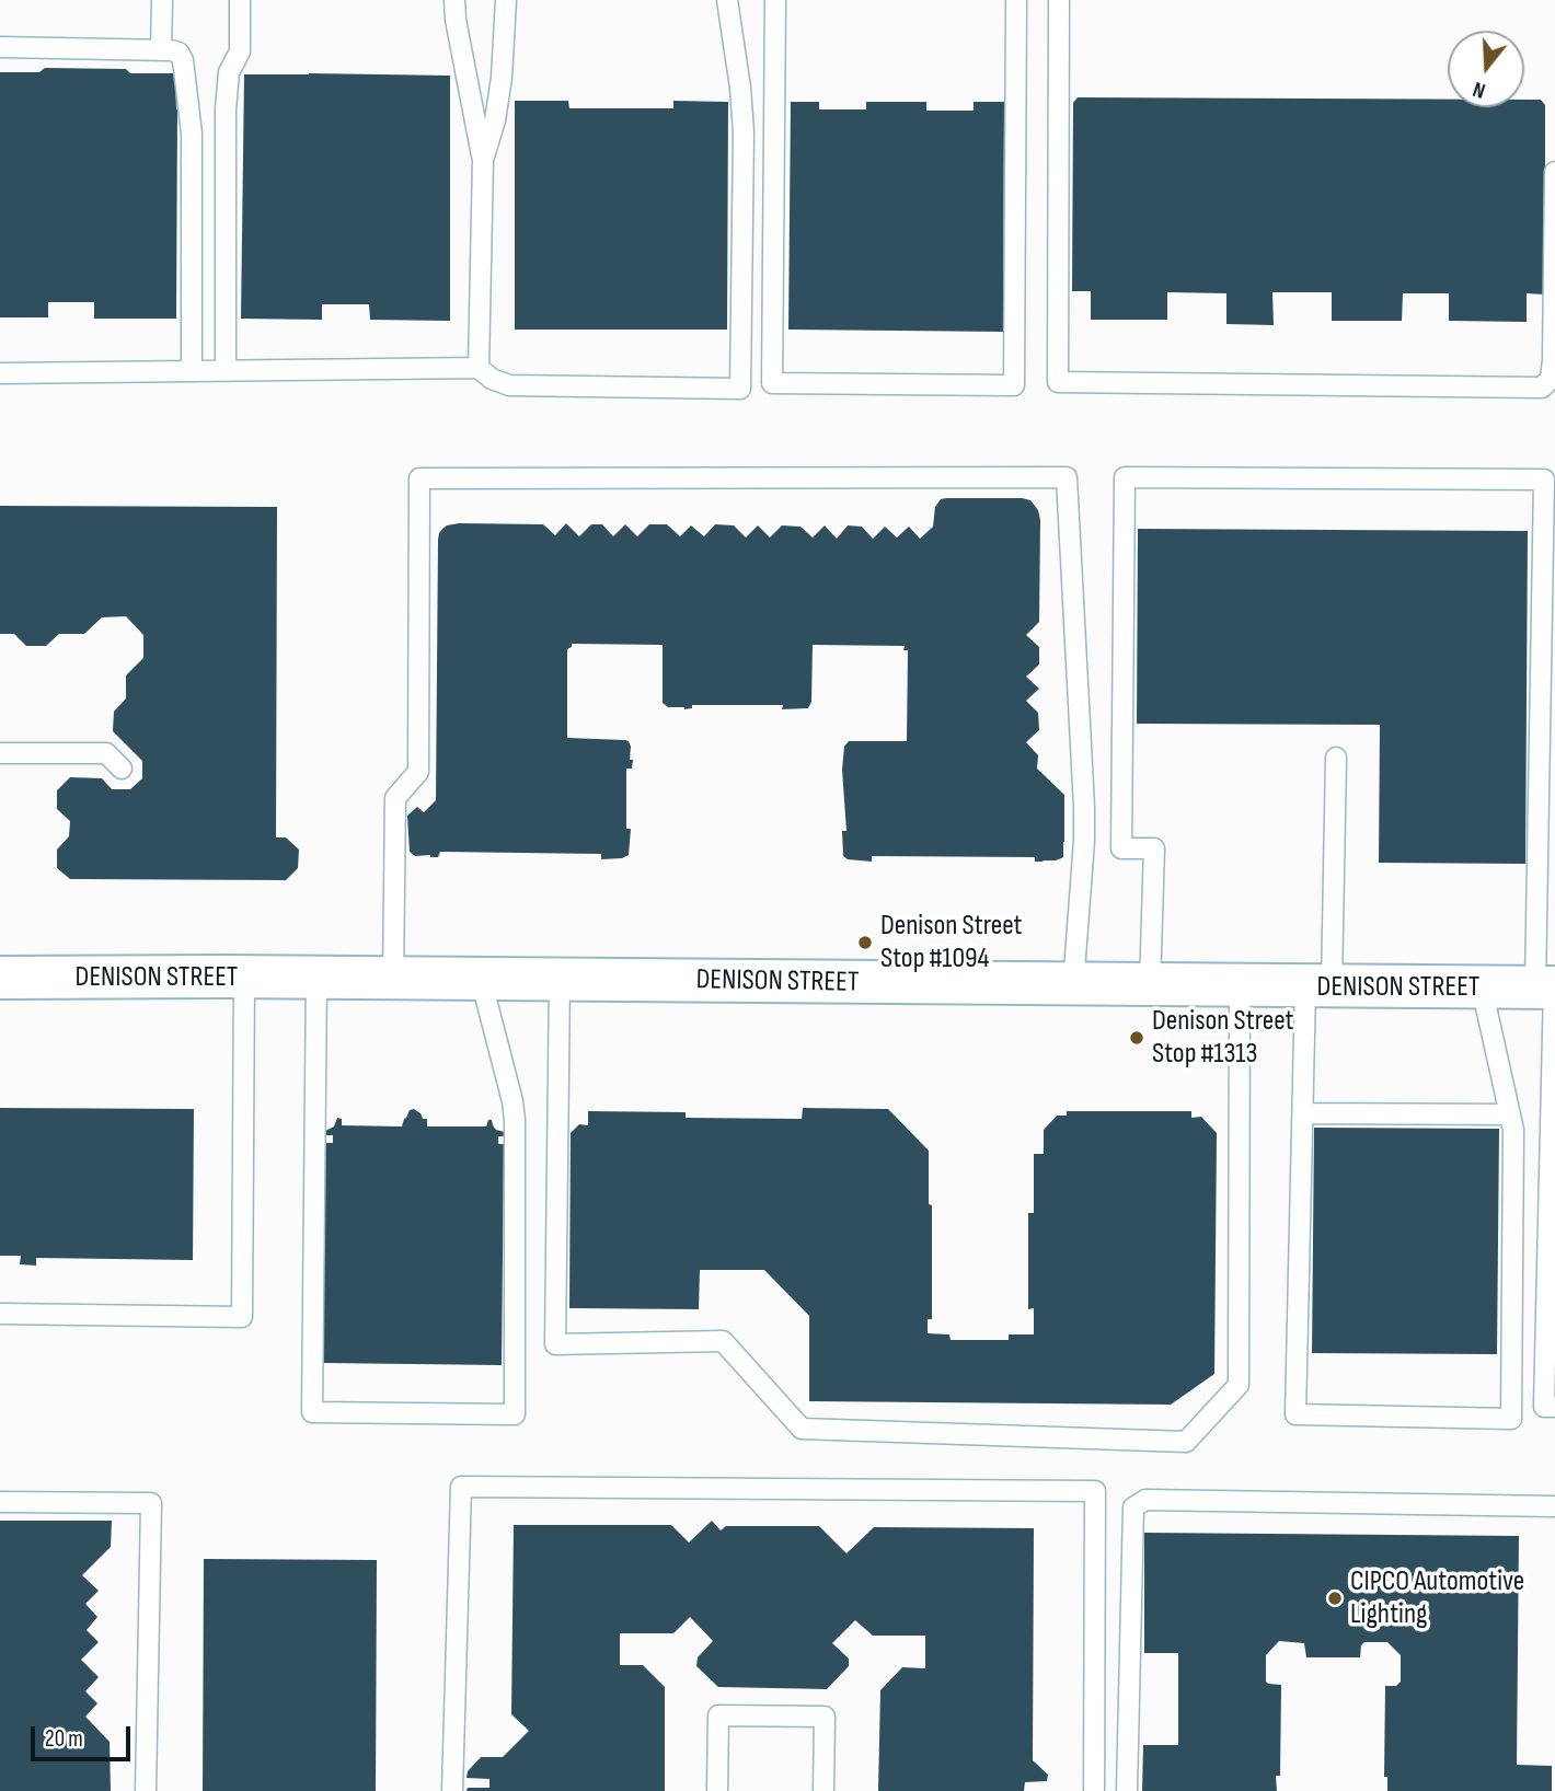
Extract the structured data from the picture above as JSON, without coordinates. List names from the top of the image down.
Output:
{
  "streets": {
    "street": ["DENISON STREET"]
  },
  "places": ["Denison Street Stop #1094", "Denison Street Stop #1313", "CIPCO Automotive Lighting"],
  "scale_bar": "20 m",
  "north": "bottom"
}
